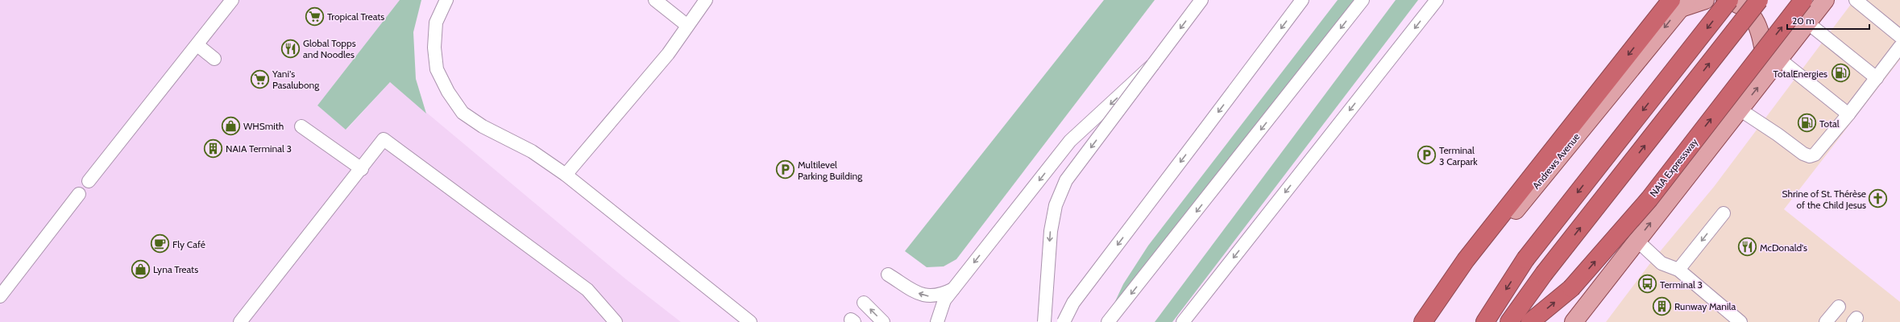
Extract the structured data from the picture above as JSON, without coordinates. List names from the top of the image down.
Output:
{
  "streets": {
    "highway": ["NAIA Expressway"]
  },
  "places": {
    "supermarket": ["Tropical Treats", "Yani's Pasalubong"],
    "restaurant": ["Global Topps and Noodles", "McDonald's"],
    "fuel station": ["TotalEnergies", "Total"],
    "shop": ["WHSmith", "Lyna Treats"],
    "building": ["NAIA Terminal 3", "Runway Manila"],
    "parking": ["Terminal 3 Carpark", "Multilevel Parking Building"],
    "church": ["Shrine of St. Thérèse of the Child Jesus"],
    "cafe": ["Fly Café"],
    "bus stop": ["Terminal 3"]
  },
  "scale_bar": "20 m"
}
